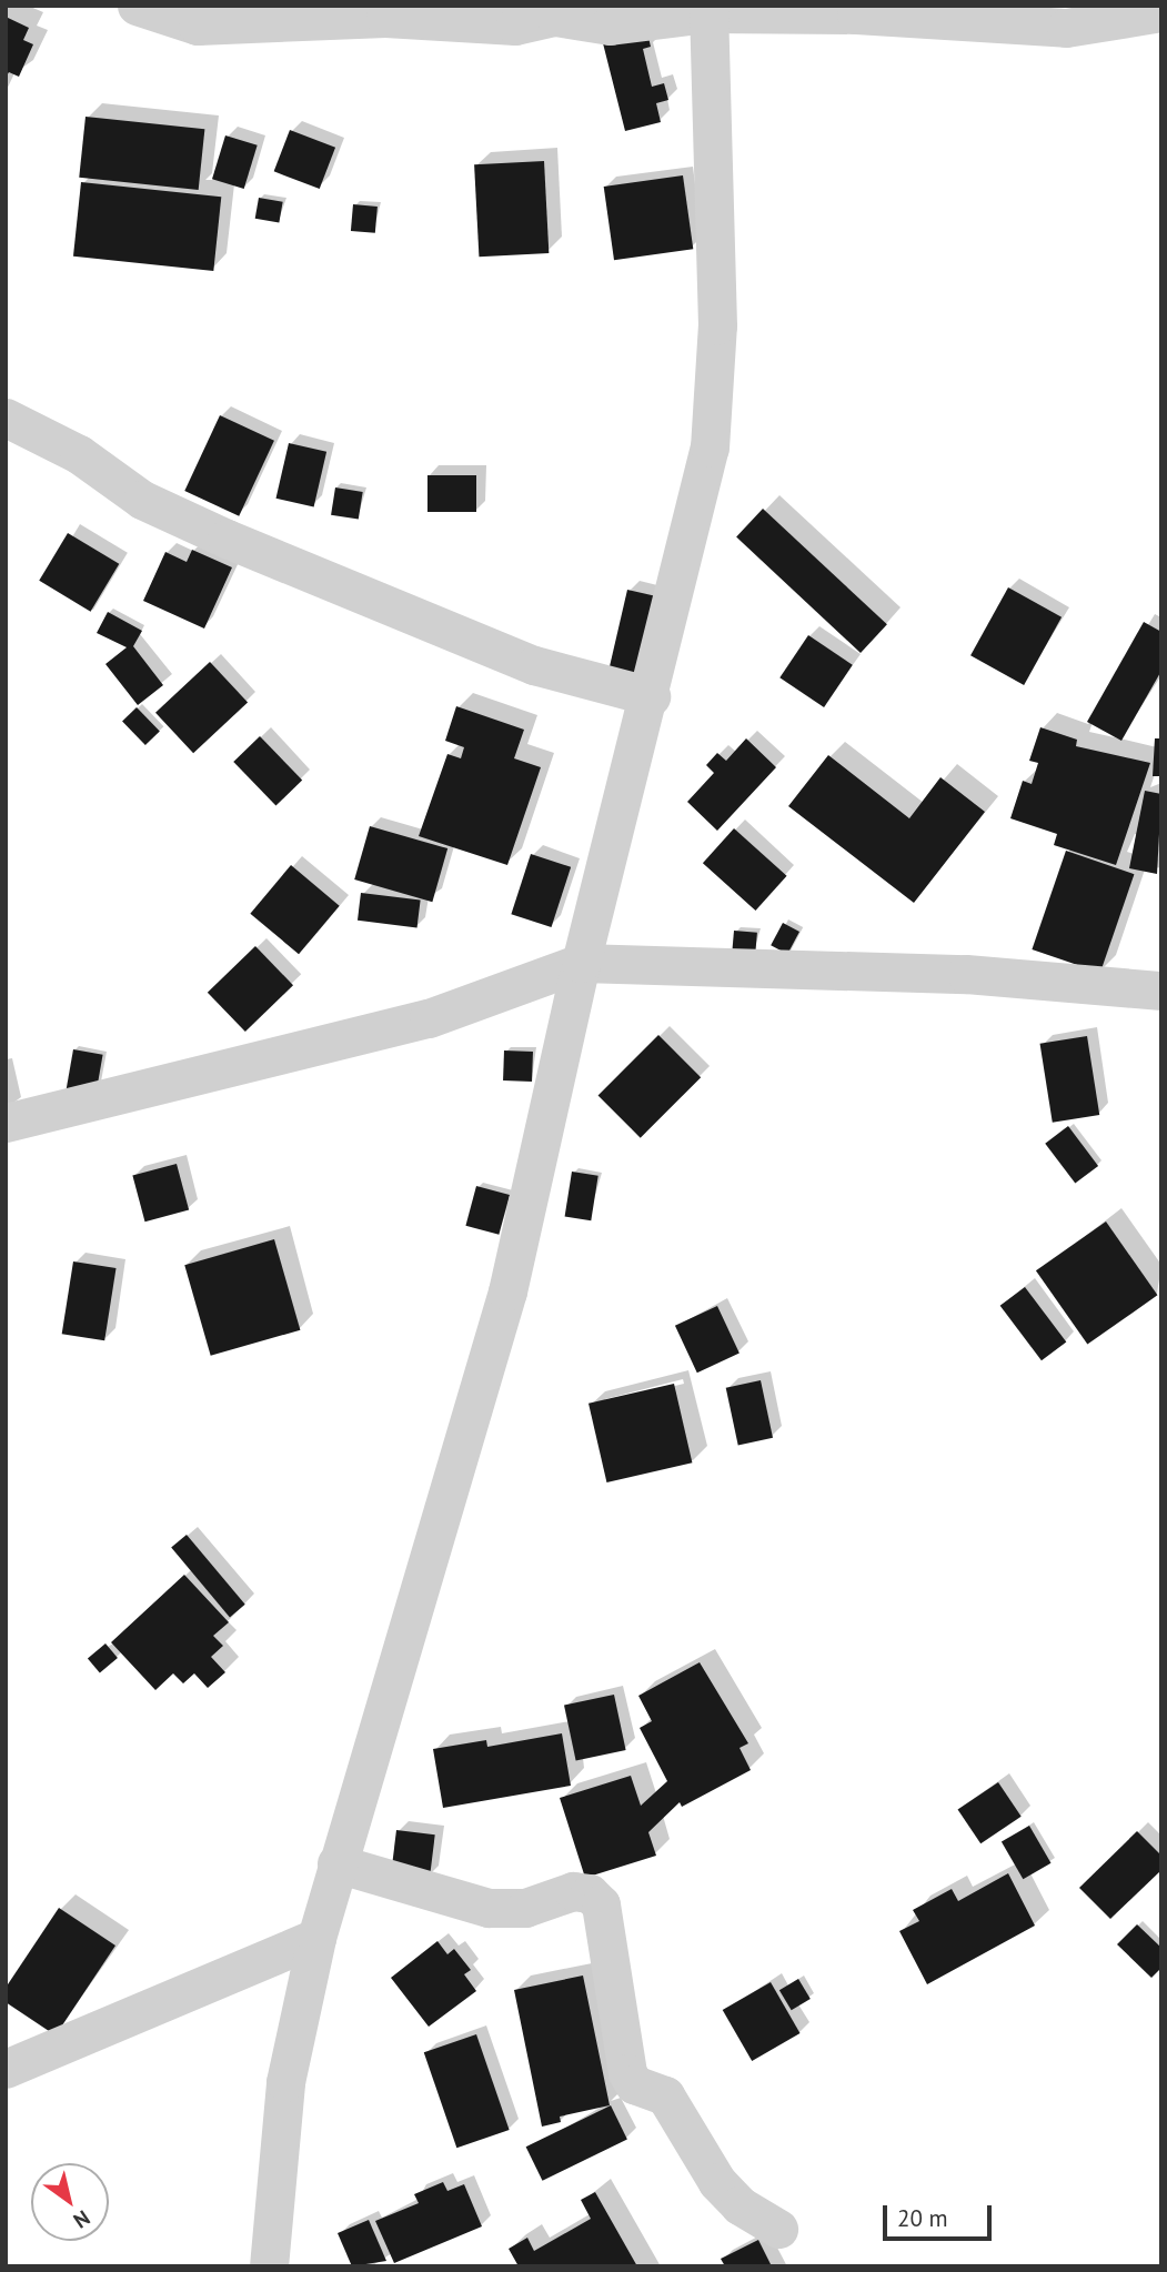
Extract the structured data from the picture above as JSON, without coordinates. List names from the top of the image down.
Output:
{
  "scale_bar": "20 m",
  "north": "bottom right"
}
